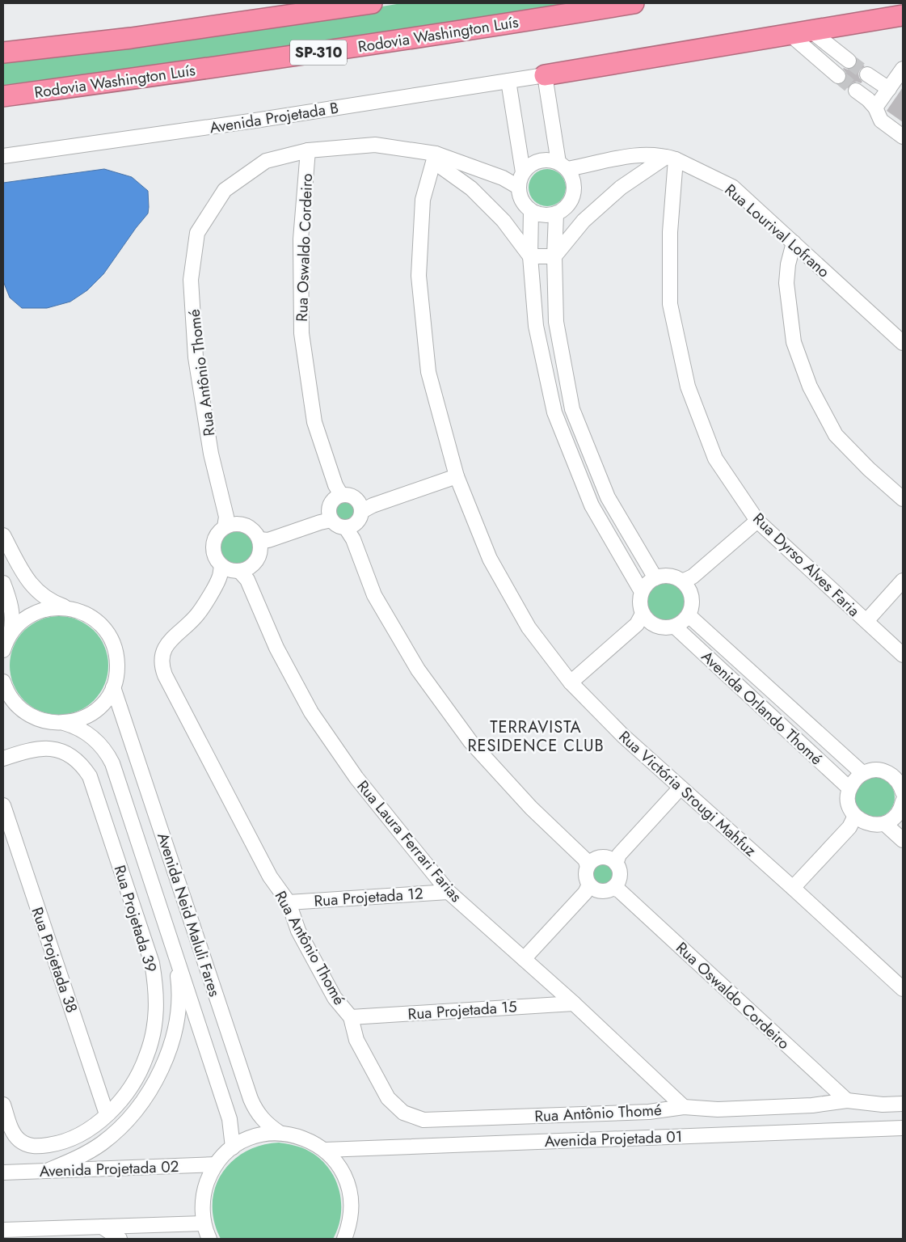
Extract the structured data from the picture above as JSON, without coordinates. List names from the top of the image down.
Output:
{
  "streets": {
    "highway": ["Rodovia Washington Luís", "SP-310"],
    "street": [
      "Avenida Projetada B",
      "Rua Lourival Lofrano",
      "Rua Oswaldo Cordeiro",
      "Rua Antônio Thomé",
      "Rua Dyrso Alves Faria",
      "Avenida Orlando Thomé",
      "Rua Victória Srougi Mahfuz",
      "Rua Laura Ferrari Farias",
      "Rua Projetada 12",
      "Avenida Neid Maluli Fares",
      "Rua Projetada 39",
      "Rua Projetada 38",
      "Rua Projetada 15",
      "Avenida Projetada 01",
      "Avenida Projetada 02"
    ]
  },
  "crossings": [
    ["Rua Lourival Lofrano", "Rua Antônio Thomé"],
    ["Rua Lourival Lofrano", "Rua Dyrso Alves Faria"],
    ["Rua Oswaldo Cordeiro", "Rua Antônio Thomé"],
    ["Rua Antônio Thomé", "Rua Victória Srougi Mahfuz"],
    ["Rua Antônio Thomé", "Rua Laura Ferrari Farias"],
    ["Rua Antônio Thomé", "Rua Projetada 12"],
    ["Rua Antônio Thomé", "Rua Projetada 15"],
    ["Rua Laura Ferrari Farias", "Rua Projetada 12"],
    ["Rua Laura Ferrari Farias", "Rua Projetada 15"],
    ["Rua Projetada 39", "Rua Projetada 38"]
  ],
  "districts": ["TERRAVISTA RESIDENCE CLUB"]
}
